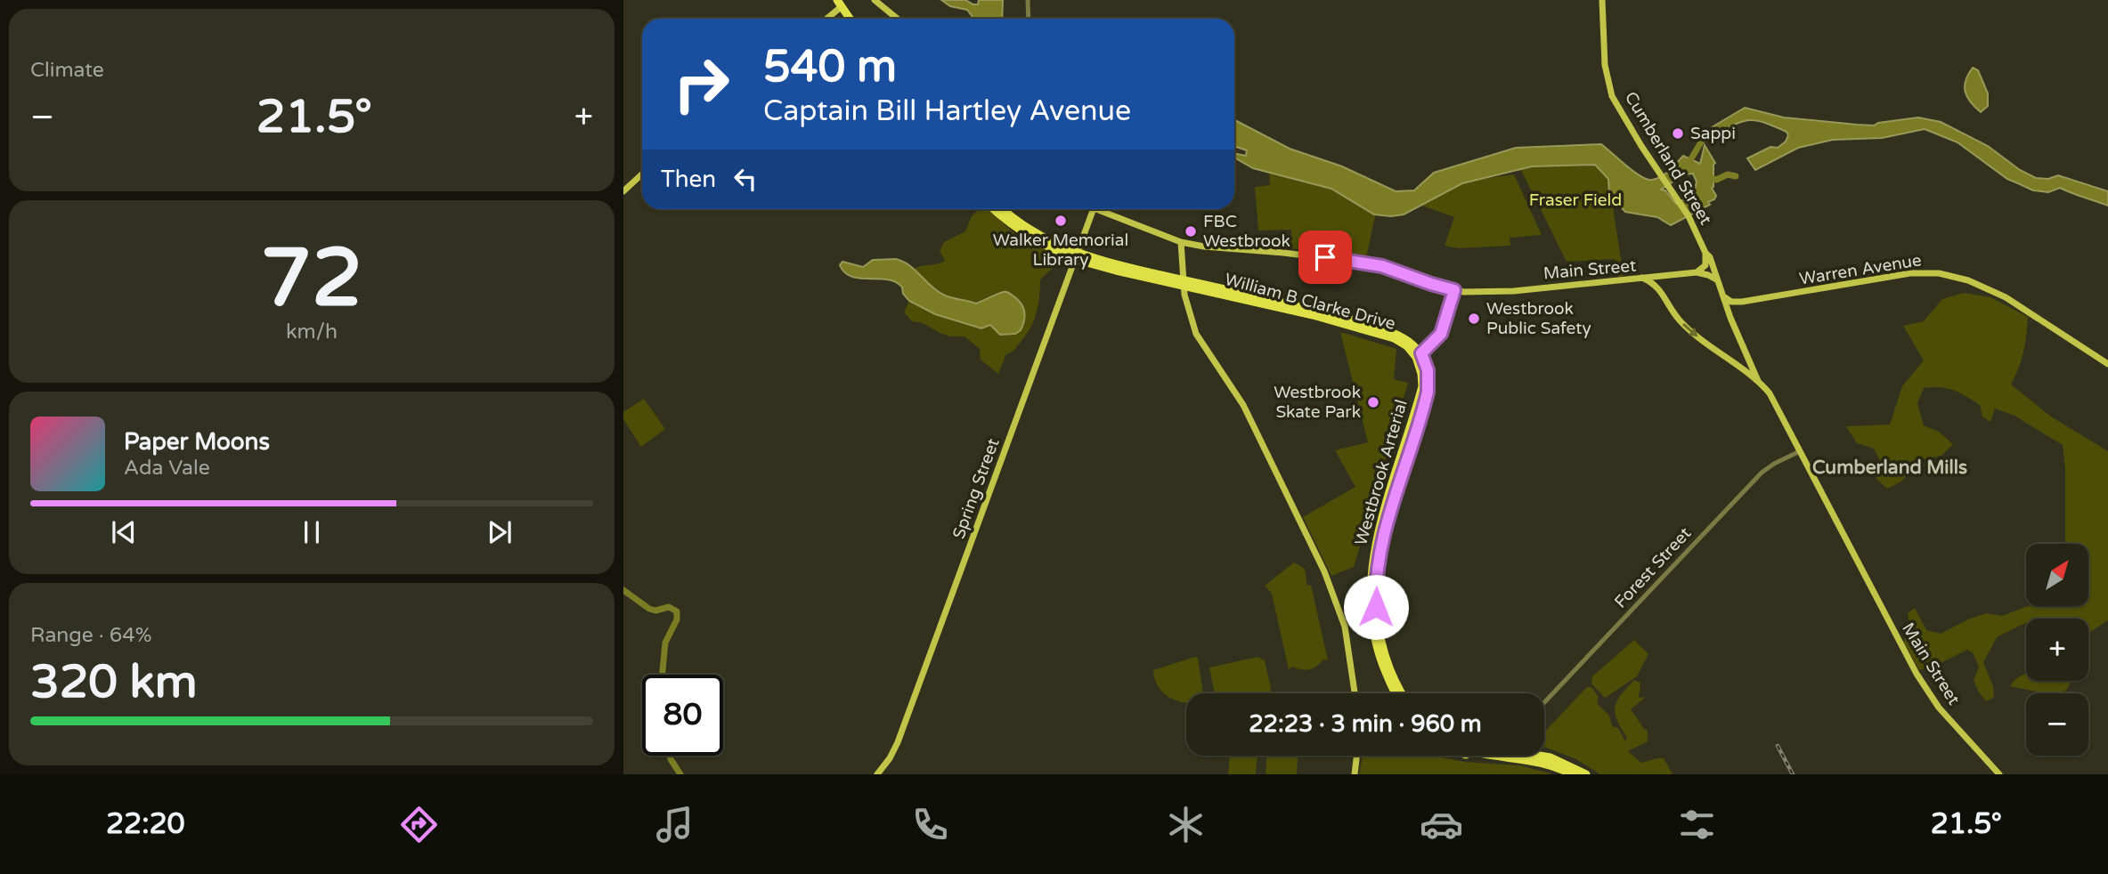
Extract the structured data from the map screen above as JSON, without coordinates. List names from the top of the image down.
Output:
{
  "streets": {
    "highway": ["William B Clarke Drive", "Westbrook Arterial"],
    "main road": [
      "Cumberland Street",
      "Main Street",
      "Warren Avenue",
      "Spring Street"
    ],
    "street": ["Forest Street"]
  },
  "crossings": [
    ["Cumberland Street", "Main Street"],
    ["Cumberland Street", "Warren Avenue"],
    ["Main Street", "Forest Street"],
    ["William B Clarke Drive", "Westbrook Arterial"],
    ["William B Clarke Drive", "Spring Street"]
  ],
  "districts": ["Cumberland Mills"],
  "parks": ["Fraser Field"],
  "places": [
    "Sappi",
    "Walker Memorial Library",
    "FBC Westbrook",
    "Westbrook Public Safety",
    "Westbrook Skate Park"
  ],
  "north": "top right",
  "page": {
    "tile": [
      "Climate",
      ["72", "km/h"],
      ["Range · 64%", "320 km"]
    ],
    "turn": ["540 m", "Captain Bill Hartley Avenue"],
    "heat": ["−", "21.5°", "+"],
    "then": "Then",
    "song": ["Paper Moons", "Ada Vale"],
    "map_buttons": ["+", "−"],
    "limit": "80",
    "trip": "22:23 · 3 min · 960 m",
    "tabs": ["22:20", "21.5°"]
  }
}
